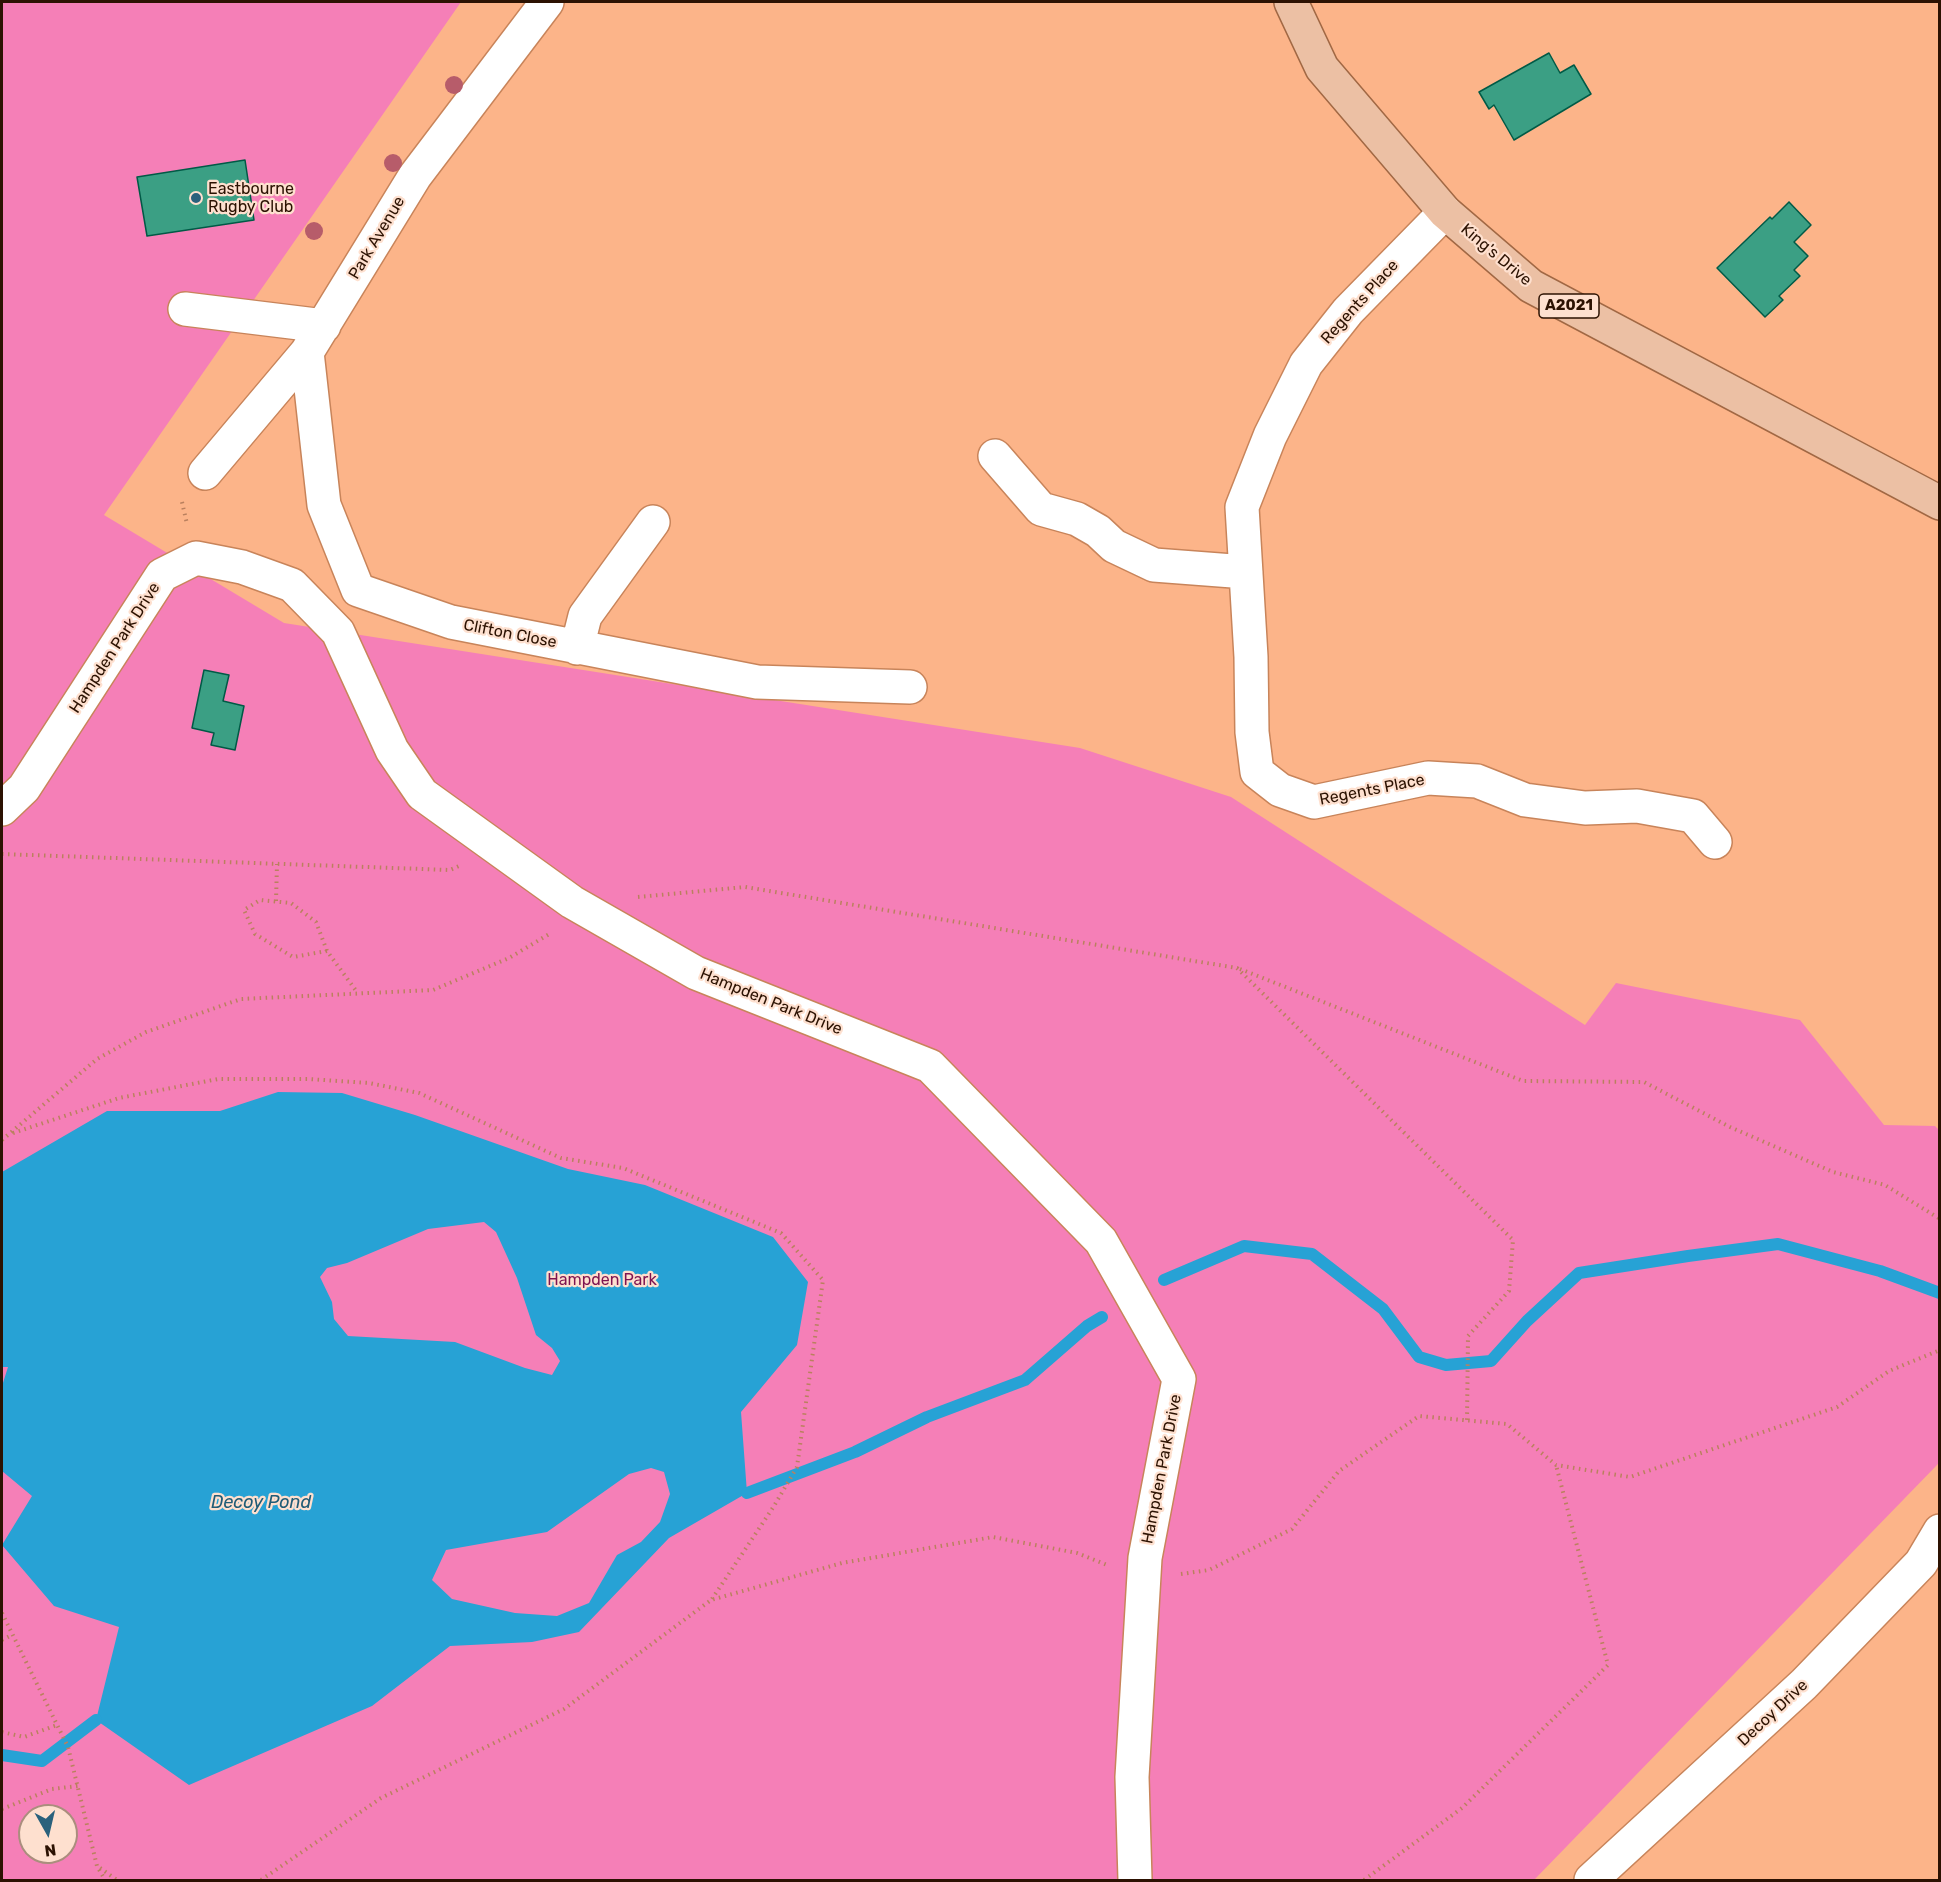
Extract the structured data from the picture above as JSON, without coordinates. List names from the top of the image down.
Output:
{
  "streets": {
    "main road": ["King's Drive", "A2021"],
    "street": [
      "Park Avenue",
      "Regents Place",
      "Clifton Close",
      "Hampden Park Drive",
      "Decoy Drive"
    ]
  },
  "crossings": [
    ["Park Avenue", "Clifton Close"],
    ["King's Drive", "Regents Place"]
  ],
  "water": ["Decoy Pond"],
  "parks": ["Hampden Park"],
  "places": ["Eastbourne Rugby Club"],
  "north": "bottom"
}
